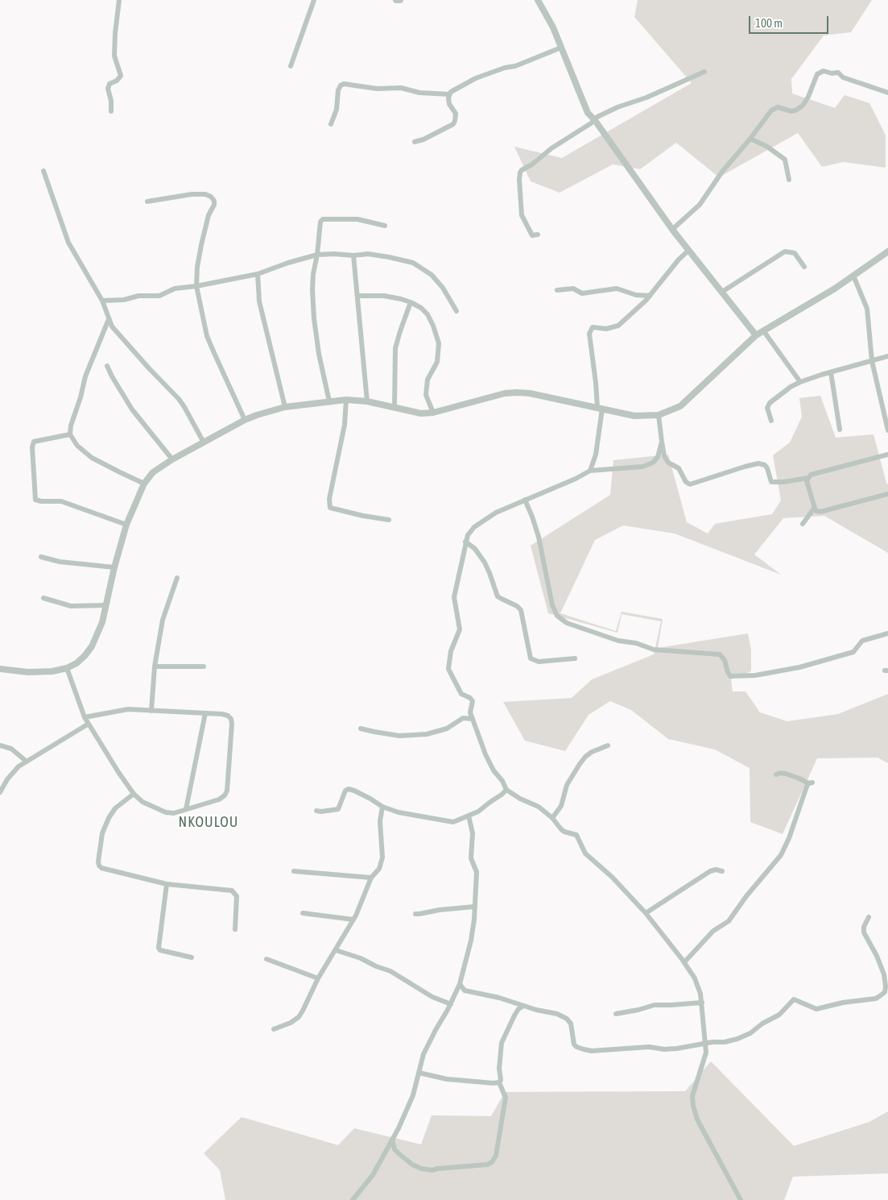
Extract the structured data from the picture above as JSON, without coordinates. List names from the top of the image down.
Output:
{
  "districts": ["NKOULOU"],
  "scale_bar": "100 m"
}
